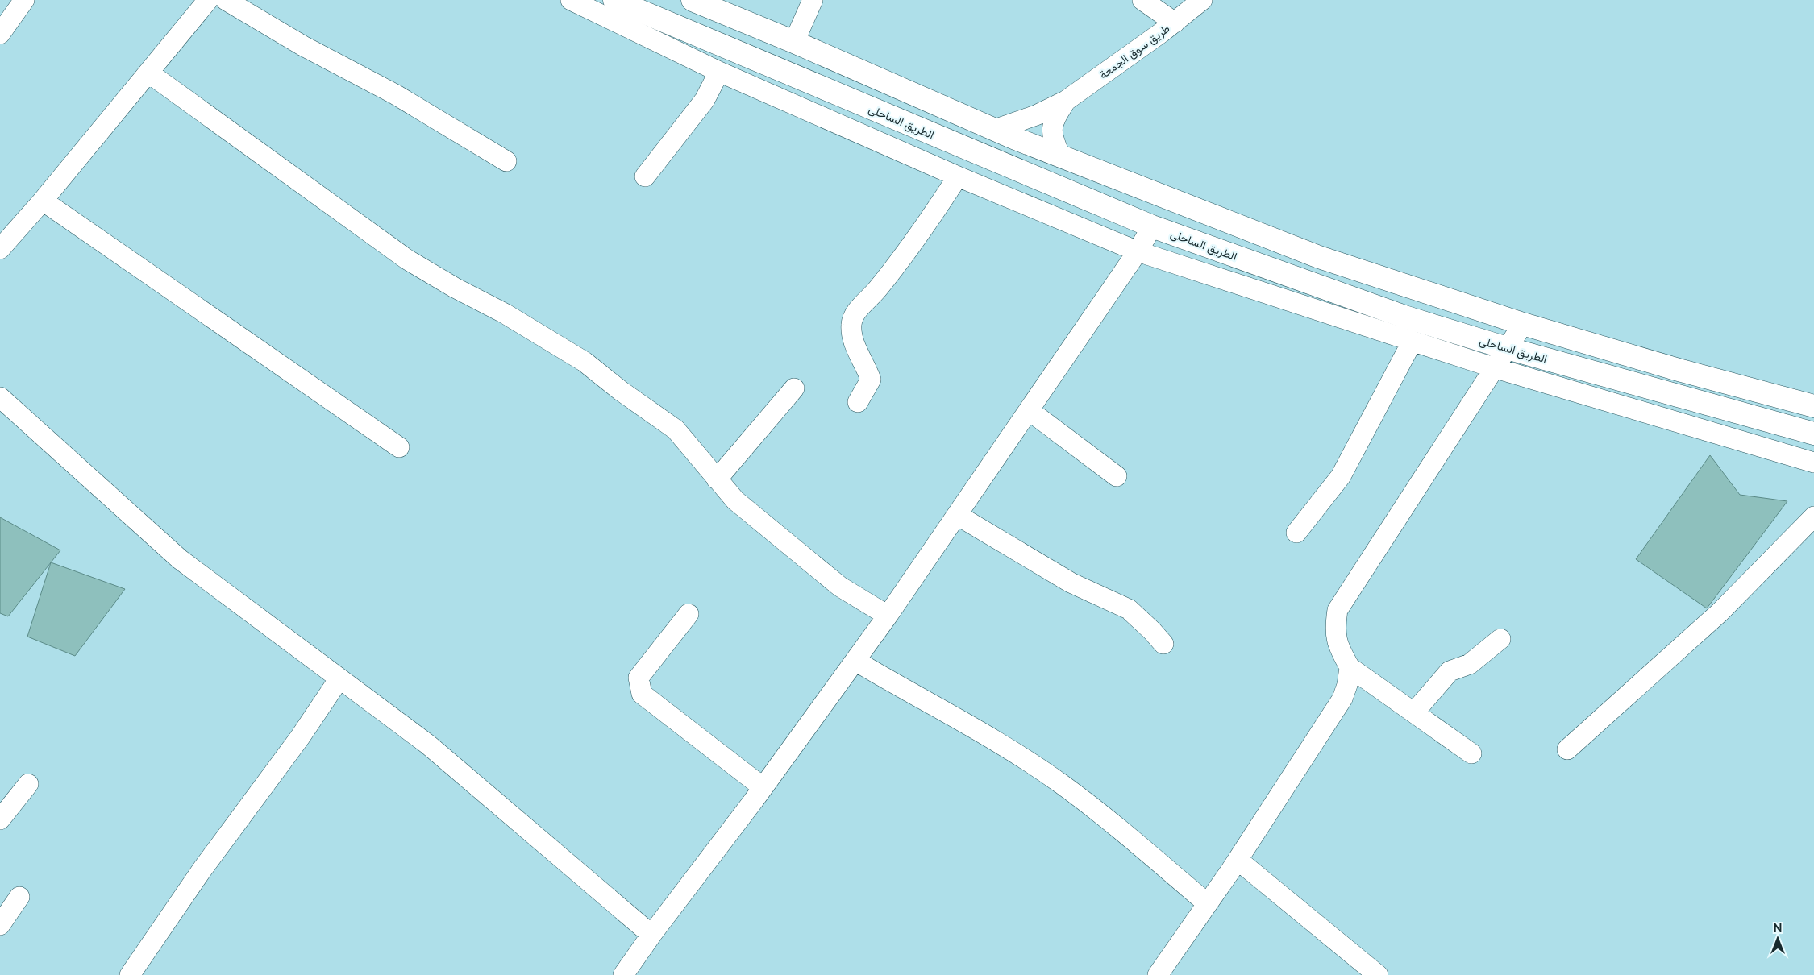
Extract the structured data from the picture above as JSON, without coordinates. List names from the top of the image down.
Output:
{
  "streets": {
    "highway": ["الطريق الساحلى"],
    "street": ["طريق سوق الجمعة"]
  },
  "north": "top"
}
